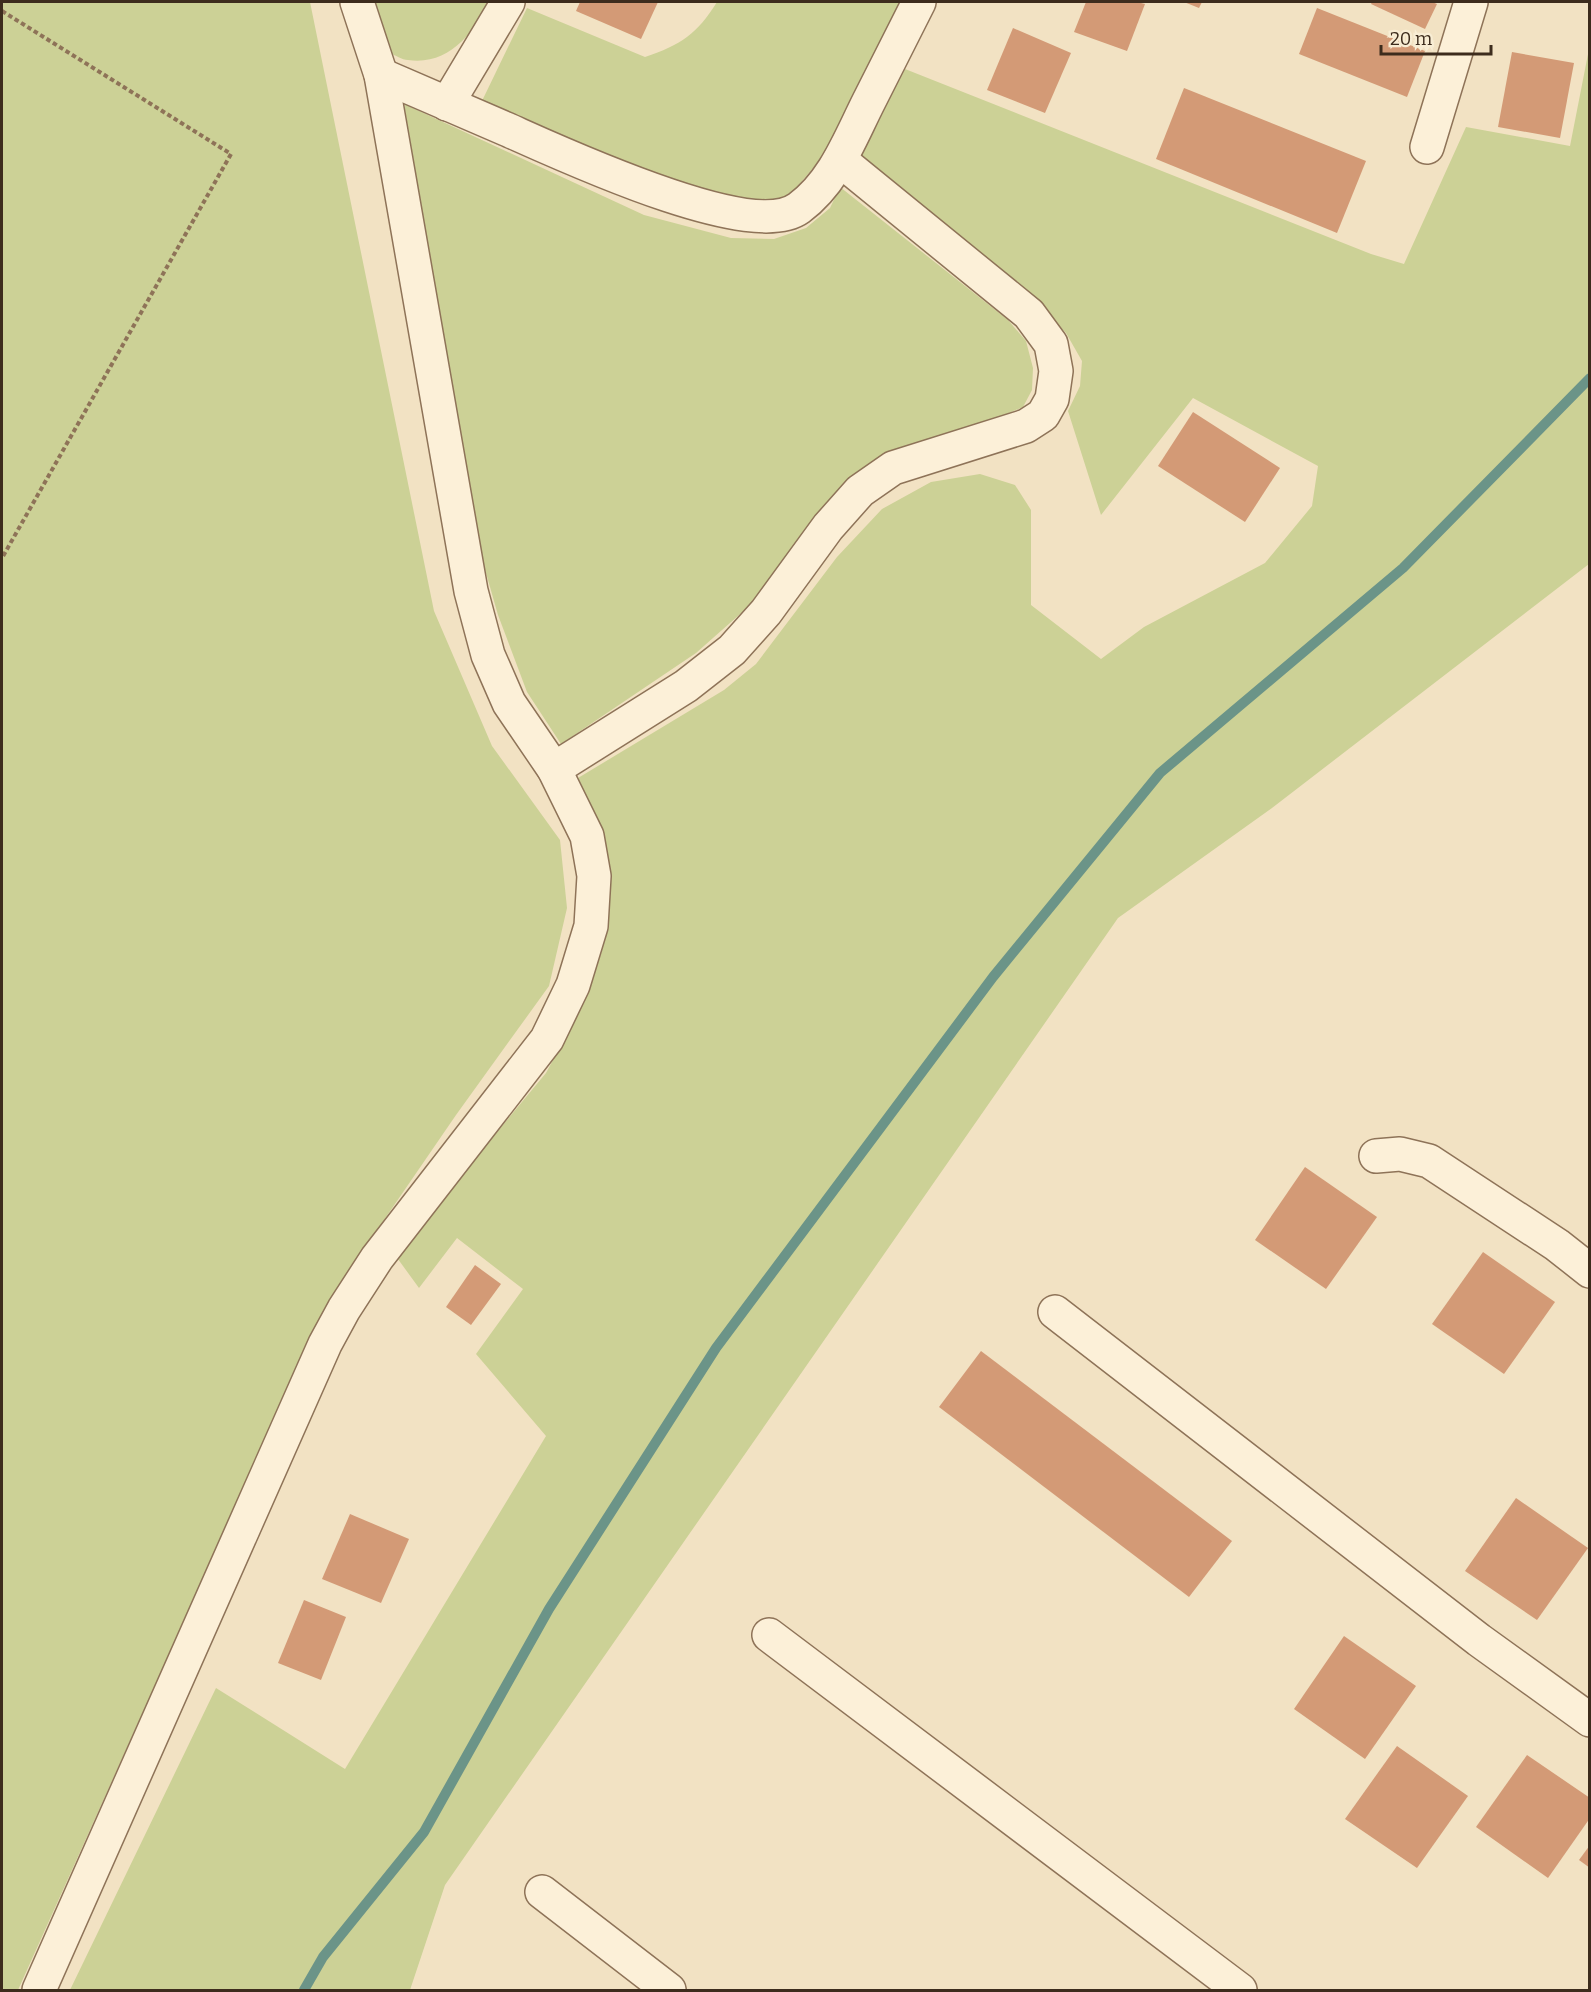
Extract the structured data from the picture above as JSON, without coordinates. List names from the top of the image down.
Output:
{
  "scale_bar": "20 m"
}
